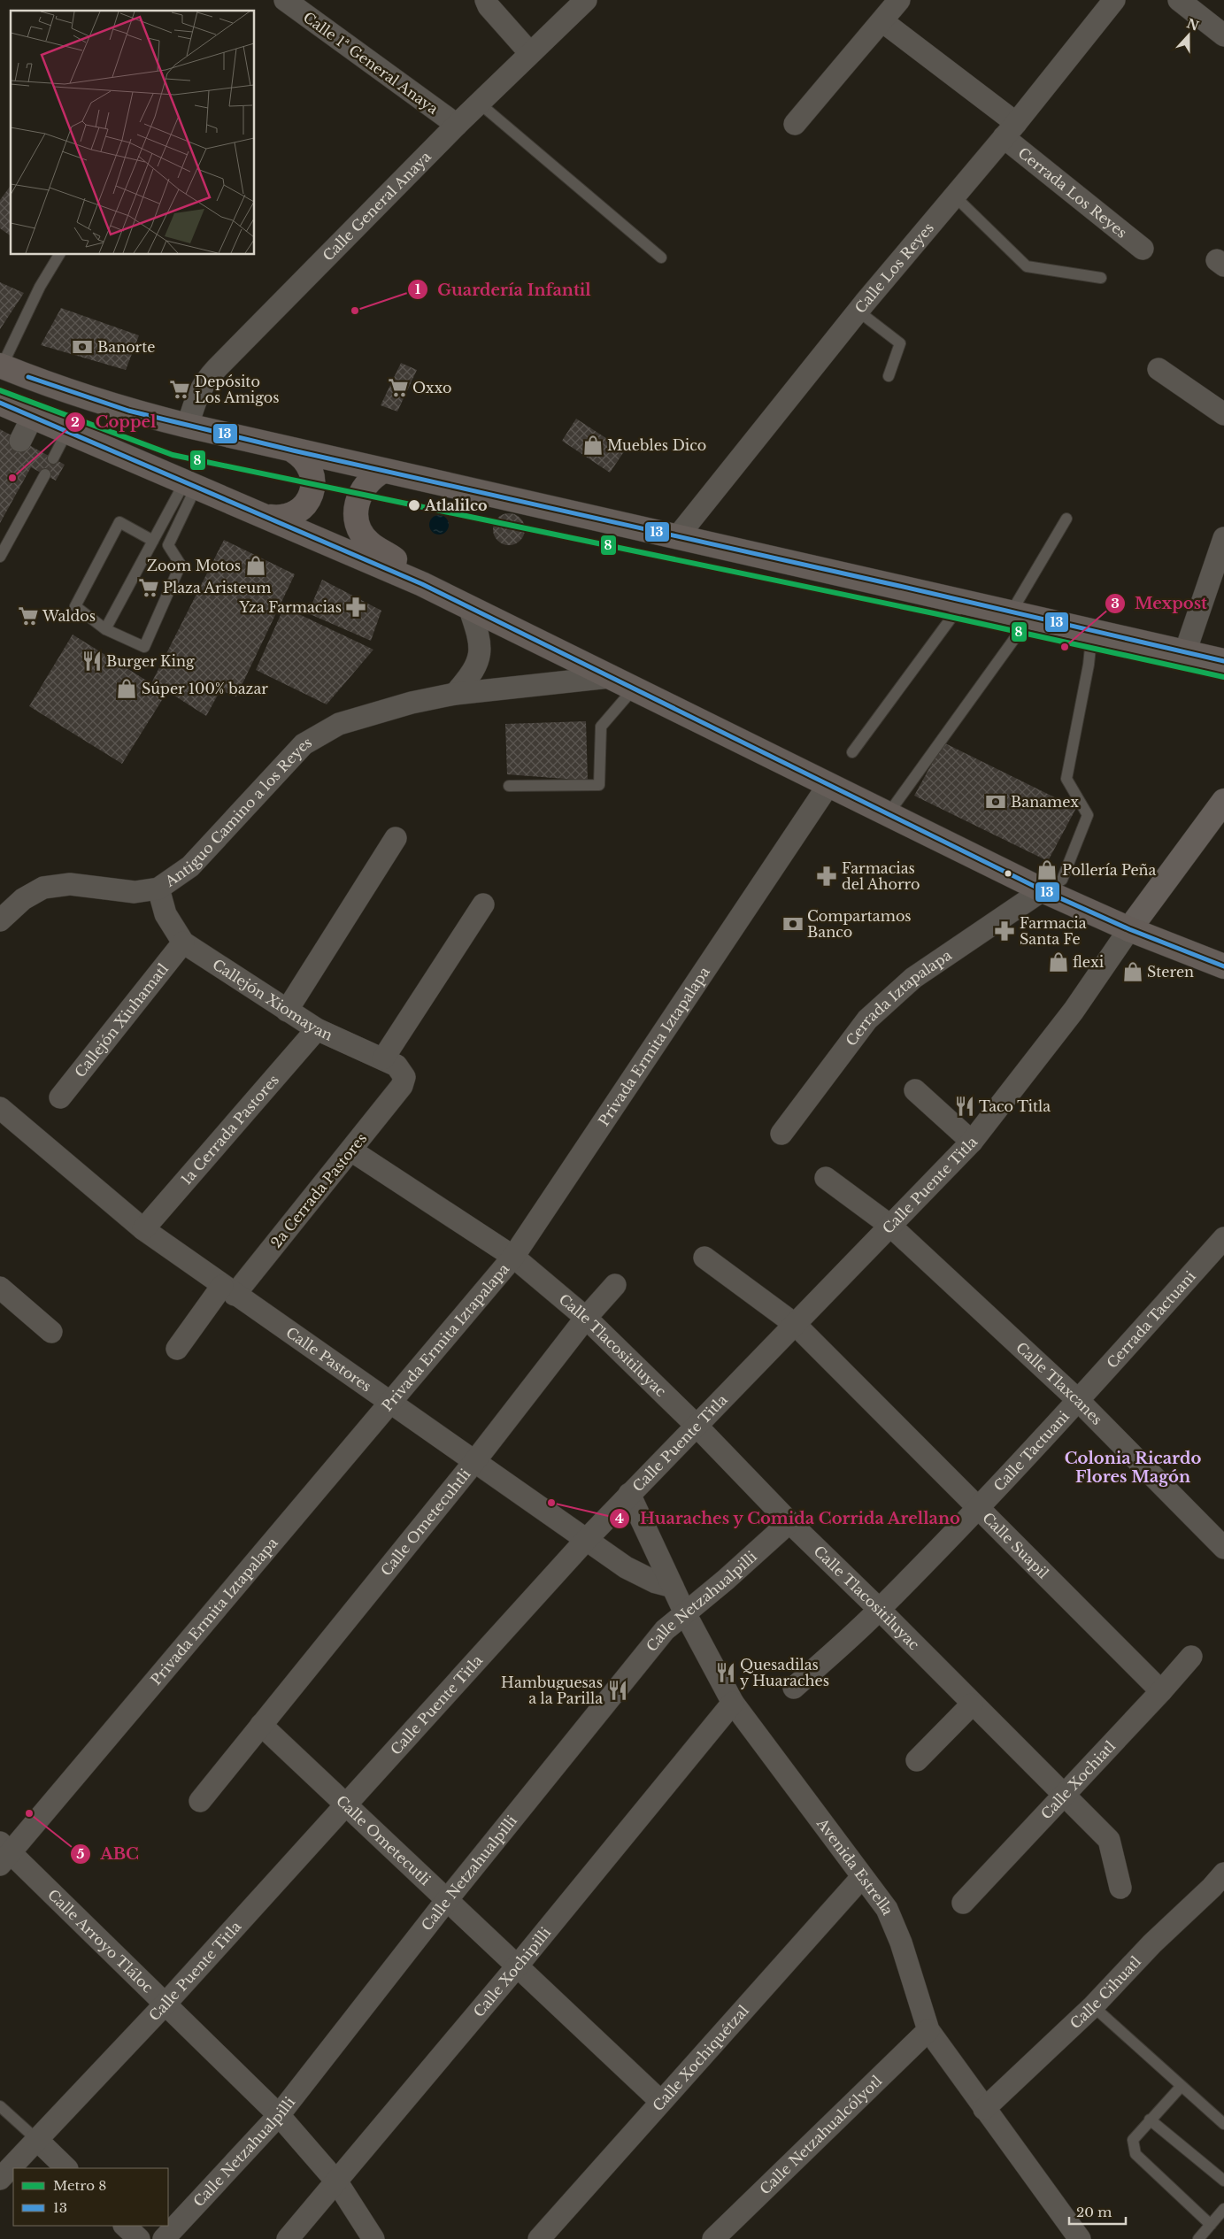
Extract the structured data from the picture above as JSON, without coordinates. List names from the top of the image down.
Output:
{
  "streets": {
    "street": [
      "Calle 1ª General Anaya",
      "Cerrada Los Reyes",
      "Calle General Anaya",
      "Calle Los Reyes",
      "Antiguo Camino a los Reyes",
      "Callejón Xiomayan",
      "Cerrada Iztapalapa",
      "Callejón Xiuhamatl",
      "Privada Ermita Iztapalapa",
      "1a Cerrada Pastores",
      "Calle Puente Titla",
      "2a Cerrada Pastores",
      "Cerrada Tactuani",
      "Calle Tlacositiluyac",
      "Calle Pastores",
      "Calle Tlaxcanes",
      "Calle Tactuani",
      "Calle Ometecuhtli",
      "Calle Suapil",
      "Calle Netzahualpilli",
      "Calle Xochiatl",
      "Calle Ometecutli",
      "Avenida Estrella",
      "Calle Arroyo Tláloc",
      "Calle Xochipilli",
      "Calle Cihuatl",
      "Calle Xochiquétzal",
      "Calle Netzahualcólyotl"
    ]
  },
  "crossings": [
    ["Calle 1ª General Anaya", "Calle General Anaya"],
    ["Cerrada Los Reyes", "Calle Los Reyes"],
    ["Antiguo Camino a los Reyes", "Callejón Xiomayan"],
    ["Callejón Xiomayan", "Callejón Xiuhamatl"],
    ["Callejón Xiomayan", "1a Cerrada Pastores"],
    ["Callejón Xiomayan", "2a Cerrada Pastores"],
    ["Privada Ermita Iztapalapa", "Calle Tlacositiluyac"],
    ["Privada Ermita Iztapalapa", "Calle Pastores"],
    ["Privada Ermita Iztapalapa", "Calle Arroyo Tláloc"],
    ["1a Cerrada Pastores", "Calle Pastores"],
    ["Calle Puente Titla", "Calle Tlacositiluyac"],
    ["Calle Puente Titla", "Calle Pastores"],
    ["Calle Puente Titla", "Calle Tlaxcanes"],
    ["Calle Puente Titla", "Calle Suapil"],
    ["Calle Puente Titla", "Calle Ometecutli"],
    ["Calle Puente Titla", "Avenida Estrella"],
    ["Calle Puente Titla", "Calle Arroyo Tláloc"],
    ["2a Cerrada Pastores", "Calle Tlacositiluyac"],
    ["2a Cerrada Pastores", "Calle Pastores"],
    ["Cerrada Tactuani", "Calle Tlaxcanes"],
    ["Cerrada Tactuani", "Calle Tactuani"],
    ["Calle Tlacositiluyac", "Calle Tactuani"],
    ["Calle Tlacositiluyac", "Calle Ometecuhtli"],
    ["Calle Tlacositiluyac", "Calle Netzahualpilli"],
    ["Calle Tlacositiluyac", "Calle Xochiatl"],
    ["Calle Pastores", "Calle Ometecuhtli"],
    ["Calle Pastores", "Avenida Estrella"],
    ["Calle Tlaxcanes", "Calle Tactuani"],
    ["Calle Tactuani", "Calle Suapil"],
    ["Calle Ometecuhtli", "Calle Ometecutli"],
    ["Calle Suapil", "Calle Xochiatl"],
    ["Calle Netzahualpilli", "Calle Ometecutli"],
    ["Calle Netzahualpilli", "Avenida Estrella"],
    ["Calle Netzahualpilli", "Calle Arroyo Tláloc"],
    ["Calle Ometecutli", "Calle Xochipilli"],
    ["Calle Ometecutli", "Calle Xochiquétzal"],
    ["Avenida Estrella", "Calle Xochipilli"],
    ["Avenida Estrella", "Calle Cihuatl"],
    ["Avenida Estrella", "Calle Xochiquétzal"],
    ["Avenida Estrella", "Calle Netzahualcólyotl"],
    ["Calle Arroyo Tláloc", "Calle Xochipilli"]
  ],
  "districts": ["Colonia Ricardo Flores Magón"],
  "places": {
    "other": [
      "Guardería Infantil",
      "Coppel",
      "Atlalilco",
      "Mexpost",
      "Huaraches y Comida Corrida Arellano",
      "ABC"
    ],
    "bank": ["Banorte", "Banamex", "Compartamos Banco"],
    "supermarket": [
      "Oxxo",
      "Depósito Los Amigos",
      "Plaza Aristeum",
      "Waldos"
    ],
    "shop": [
      "Muebles Dico",
      "Zoom Motos",
      "Súper 100% bazar",
      "Pollería Peña",
      "flexi",
      "Steren"
    ],
    "pharmacy": ["Yza Farmacias", "Farmacias del Ahorro", "Farmacia Santa Fe"],
    "restaurant": [
      "Burger King",
      "Taco Titla",
      "Quesadilas y Huaraches",
      "Hambuguesas a la Parilla"
    ]
  },
  "lines": ["transit line 13", "metro line 8"],
  "legend": ["Metro 8", "13"],
  "scale_bar": "20 m",
  "north": "top"
}
